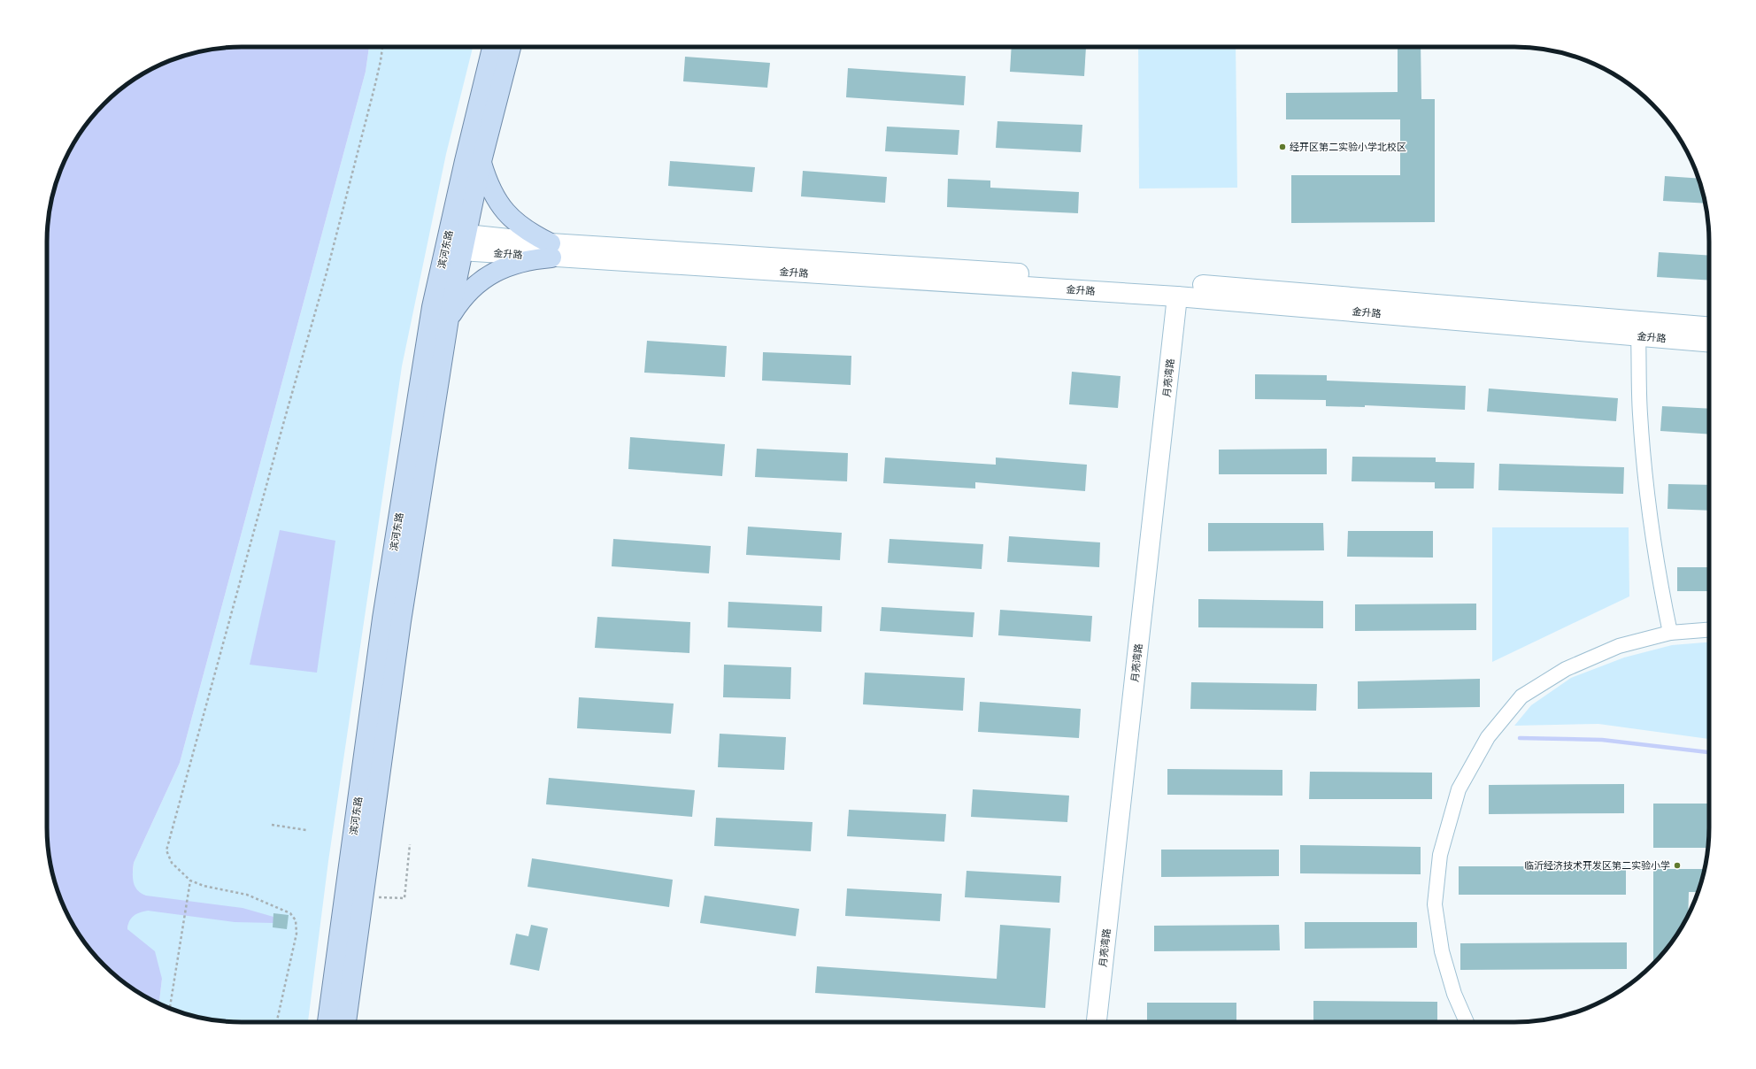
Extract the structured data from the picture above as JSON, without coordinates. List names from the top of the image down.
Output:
{
  "streets": {
    "main road": ["滨河东路", "金升路", "月亮湾路"]
  },
  "crossings": [
    ["滨河东路", "金升路"],
    ["金升路", "月亮湾路"]
  ],
  "places": ["经开区第二实验小学北校区", "临沂经济技术开发区第二实验小学"]
}
